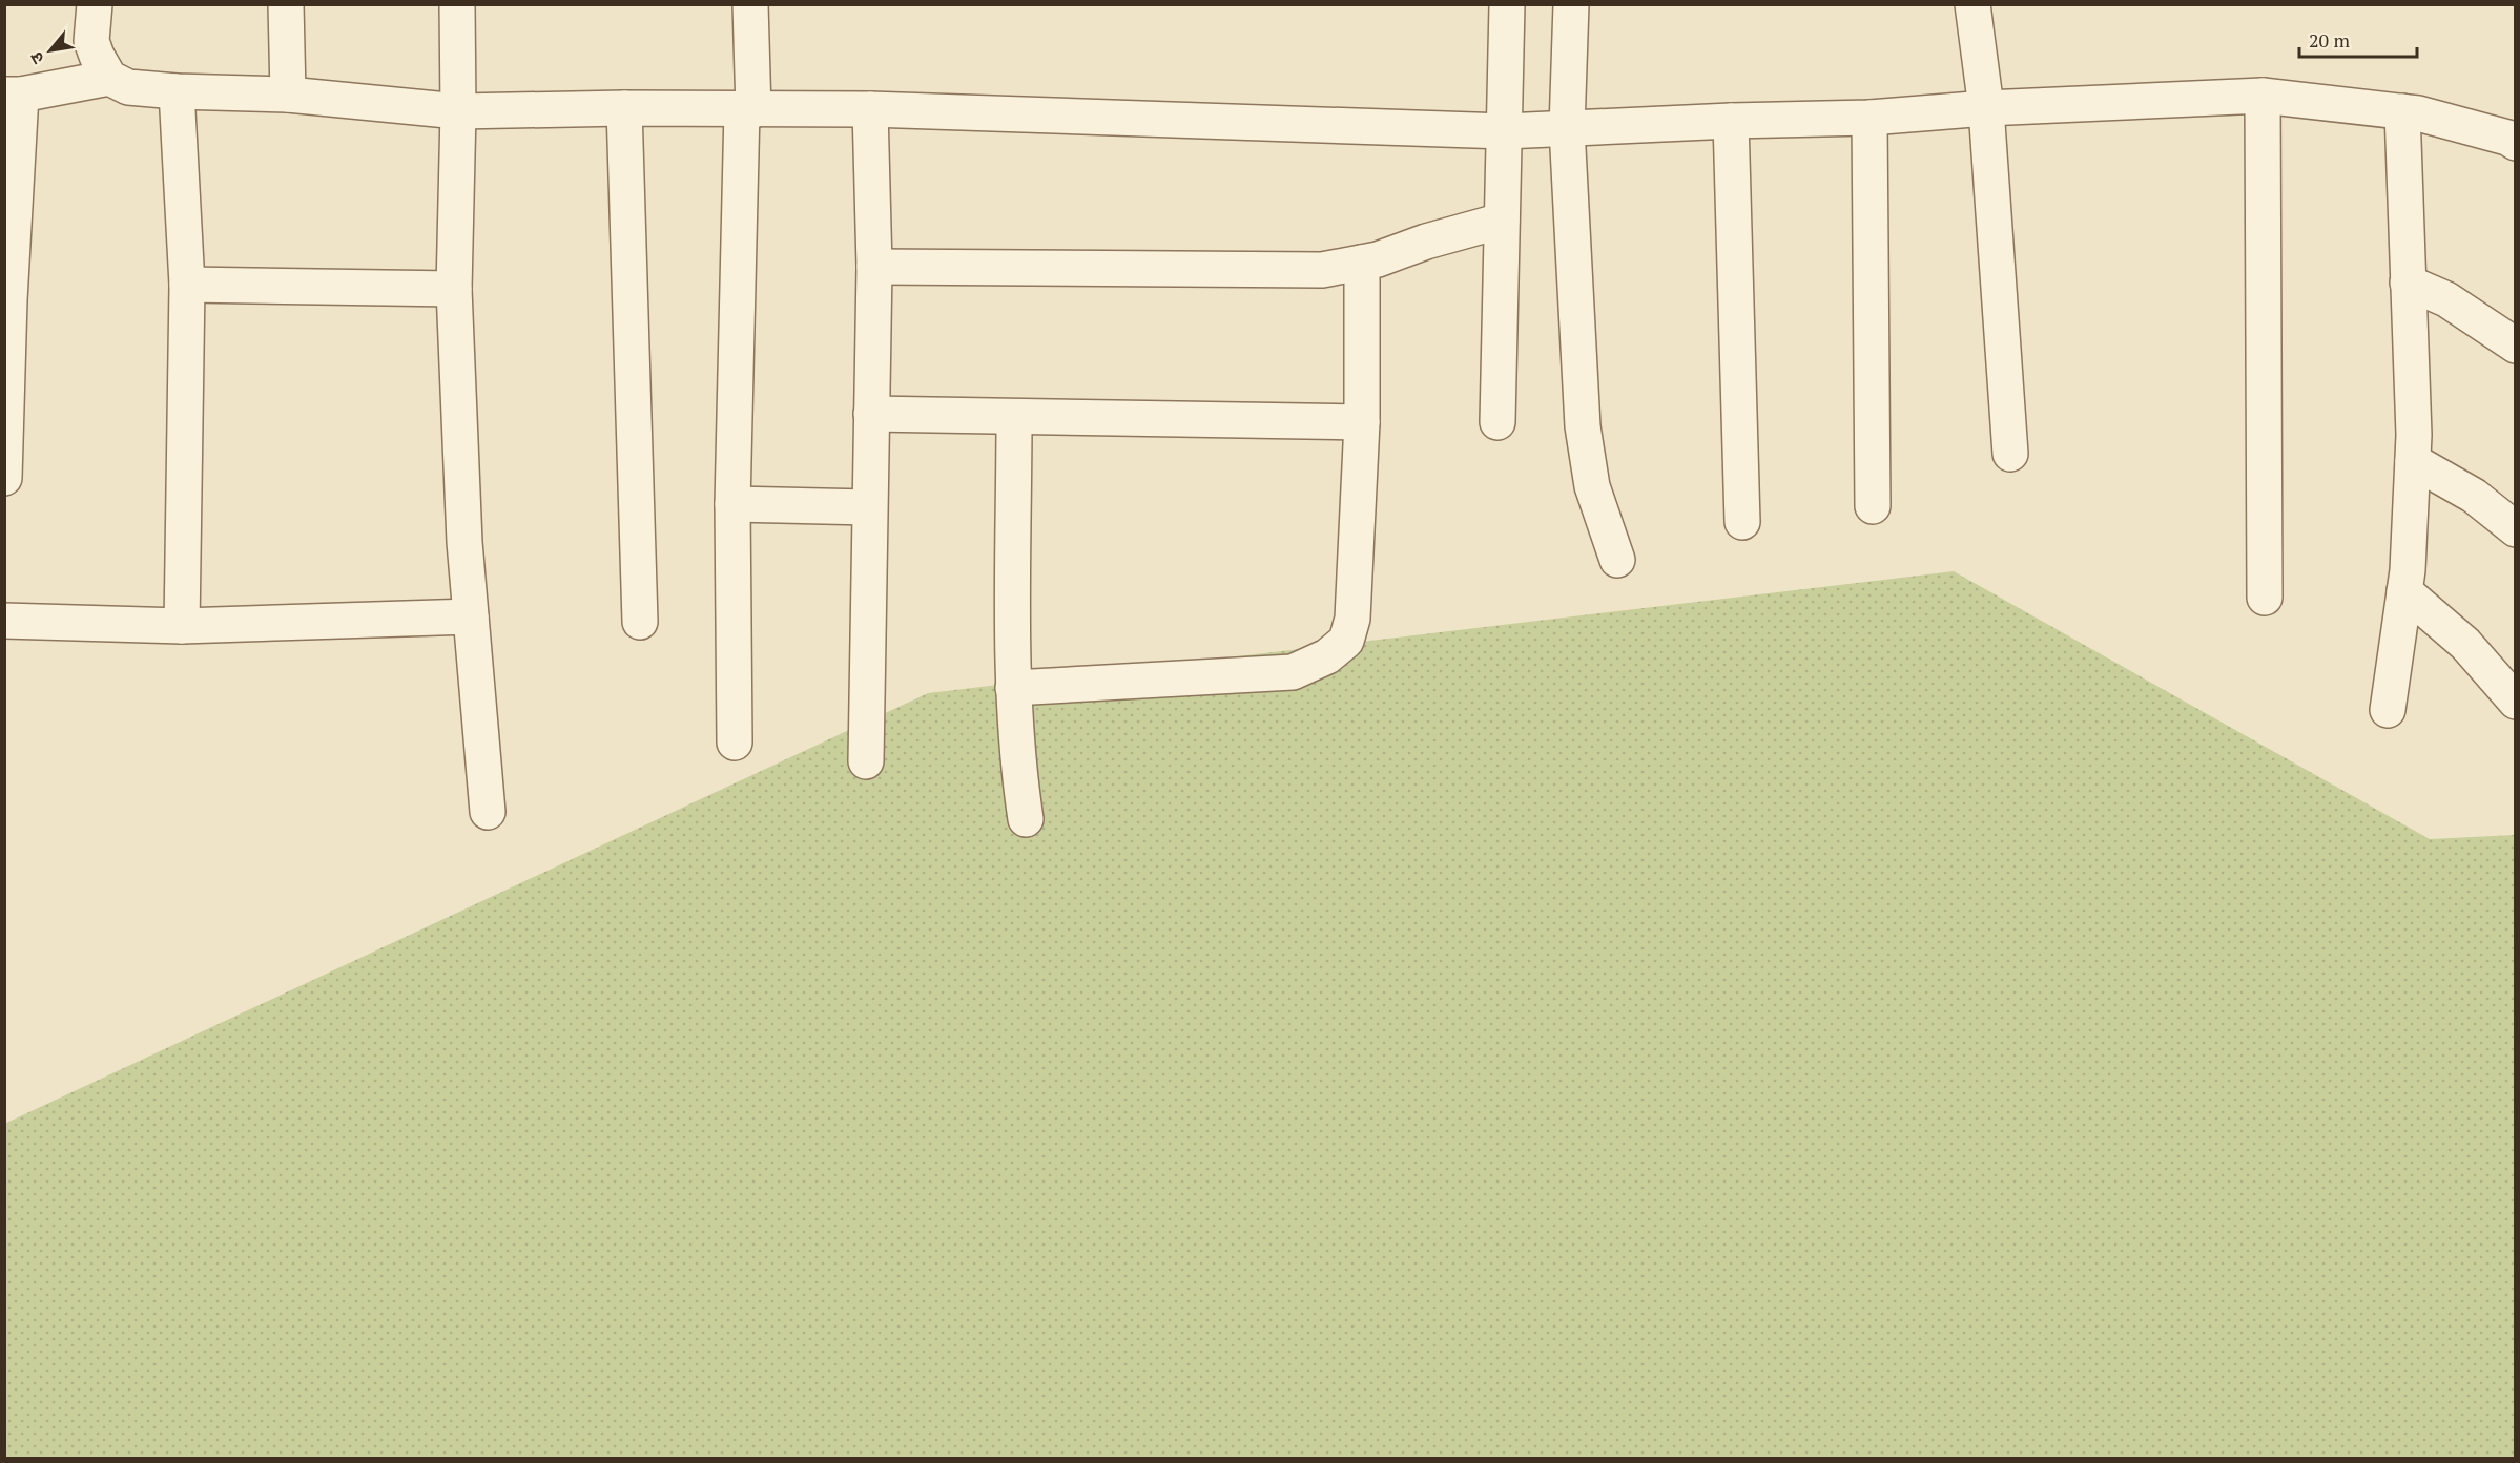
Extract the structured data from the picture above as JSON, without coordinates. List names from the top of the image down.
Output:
{
  "scale_bar": "20 m",
  "north": "bottom left"
}
